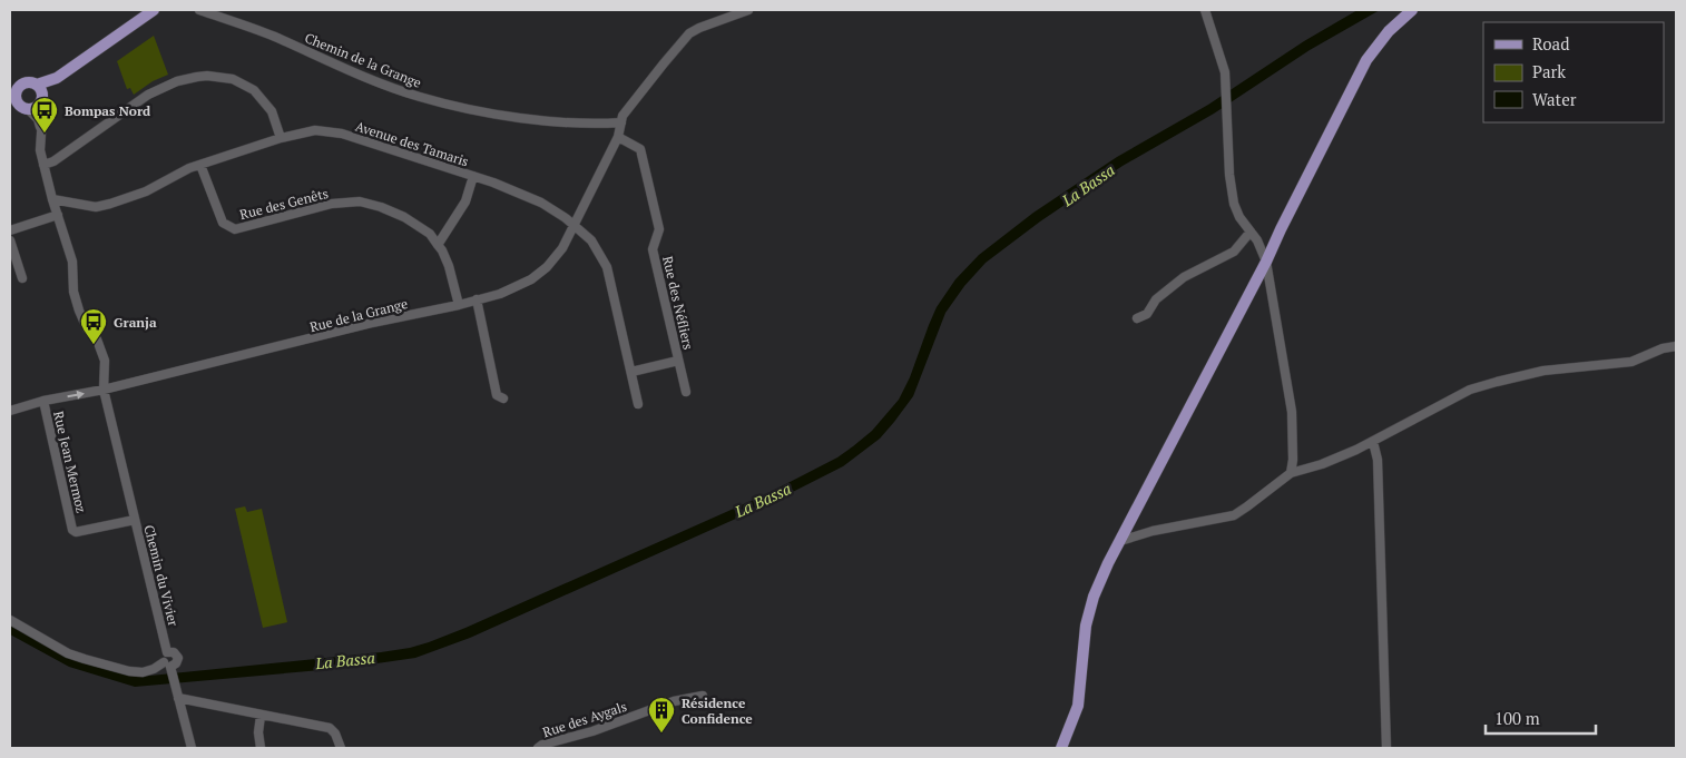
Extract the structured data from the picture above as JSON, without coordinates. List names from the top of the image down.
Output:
{
  "streets": {
    "street": [
      "Chemin de la Grange",
      "Avenue des Tamaris",
      "Rue des Genêts",
      "Rue des Néfliers",
      "Rue de la Grange",
      "Rue Jean Mermoz",
      "Chemin du Vivier",
      "Rue des Aygals"
    ]
  },
  "crossings": [
    ["Chemin de la Grange", "Rue de la Grange"],
    ["Avenue des Tamaris", "Rue des Genêts"],
    ["Avenue des Tamaris", "Rue de la Grange"],
    ["Avenue des Tamaris", "Chemin du Vivier"],
    ["Rue des Genêts", "Rue de la Grange"],
    ["Rue des Néfliers", "Rue de la Grange"],
    ["Rue de la Grange", "Rue Jean Mermoz"],
    ["Rue de la Grange", "Chemin du Vivier"],
    ["Rue Jean Mermoz", "Chemin du Vivier"]
  ],
  "water": ["La Bassa"],
  "places": {
    "bus stop": ["Bompas Nord", "Granja"],
    "building": ["Résidence Confidence"]
  },
  "legend": ["Road", "Park", "Water"],
  "scale_bar": "100 m"
}
